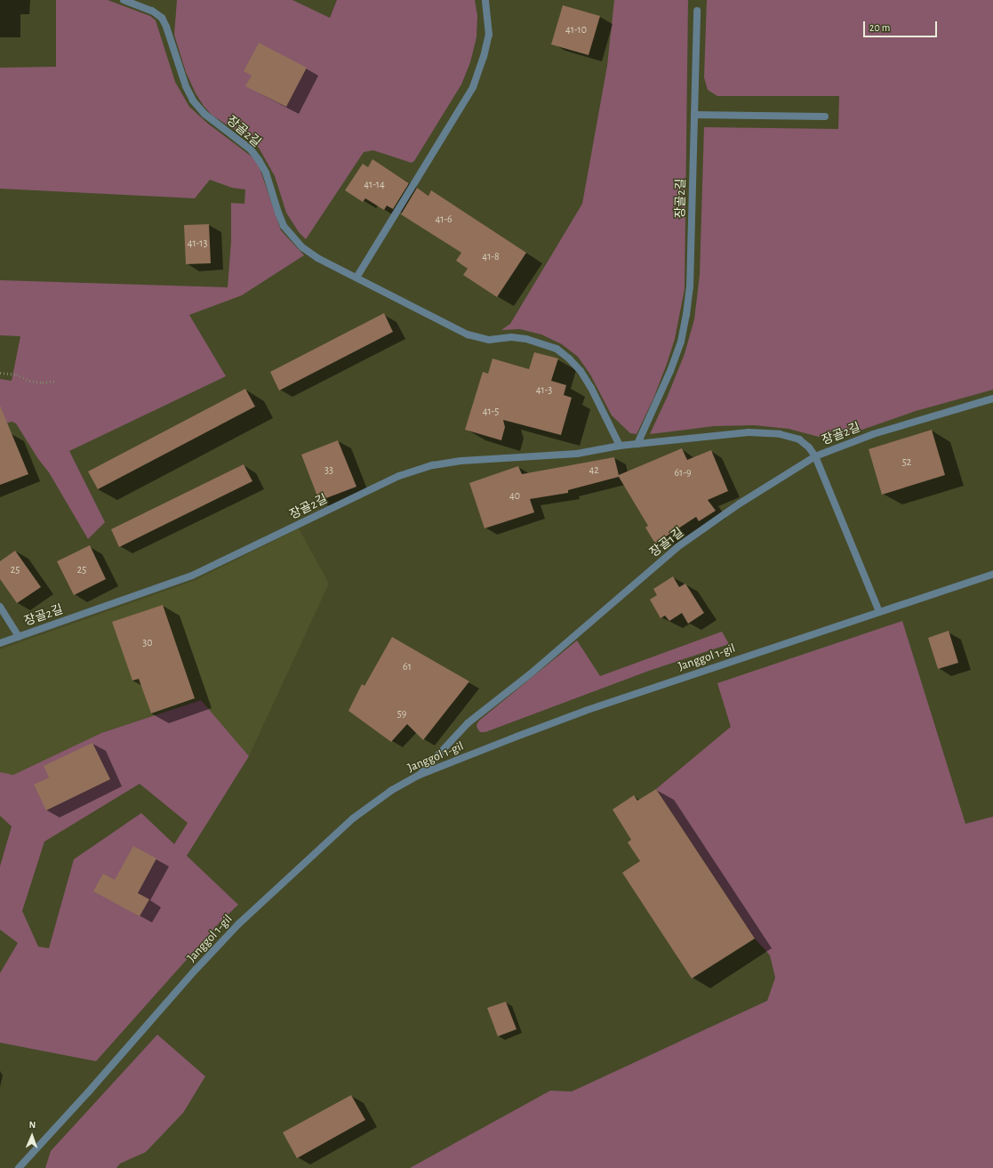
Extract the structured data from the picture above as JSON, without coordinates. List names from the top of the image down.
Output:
{
  "streets": {
    "street": ["장골2길", "장골1길", "Janggol 1-gil"]
  },
  "crossings": [
    ["장골2길", "장골1길"],
    ["장골1길", "Janggol 1-gil"]
  ],
  "house_numbers": [
    "41-10",
    "41-14",
    "41-6",
    "41-13",
    "41-8",
    "41-3",
    "41-5",
    "52",
    "33",
    "42",
    "61-9",
    "40",
    "25",
    "25",
    "30",
    "61",
    "59"
  ],
  "scale_bar": "20 m",
  "north": "top"
}
